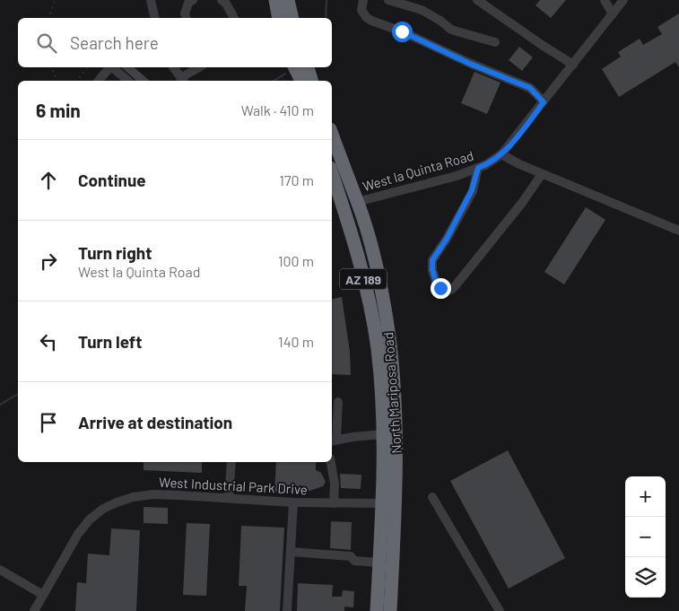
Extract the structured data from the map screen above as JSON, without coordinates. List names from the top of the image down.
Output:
{
  "streets": {
    "highway": ["AZ 189", "North Mariposa Road"],
    "street": ["West la Quinta Road", "West Industrial Park Drive"]
  },
  "crossings": [
    ["West la Quinta Road", "North Mariposa Road"],
    ["North Mariposa Road", "West Industrial Park Drive"]
  ],
  "page": {
    "search": "Search here",
    "heading": ["6 min", "Walk · 410 m"],
    "list": [
      ["Continue", "170 m"],
      ["Turn right", "West la Quinta Road", "100 m"],
      ["Turn left", "140 m"],
      "Arrive at destination"
    ],
    "map_buttons": ["+", "−"]
  }
}
